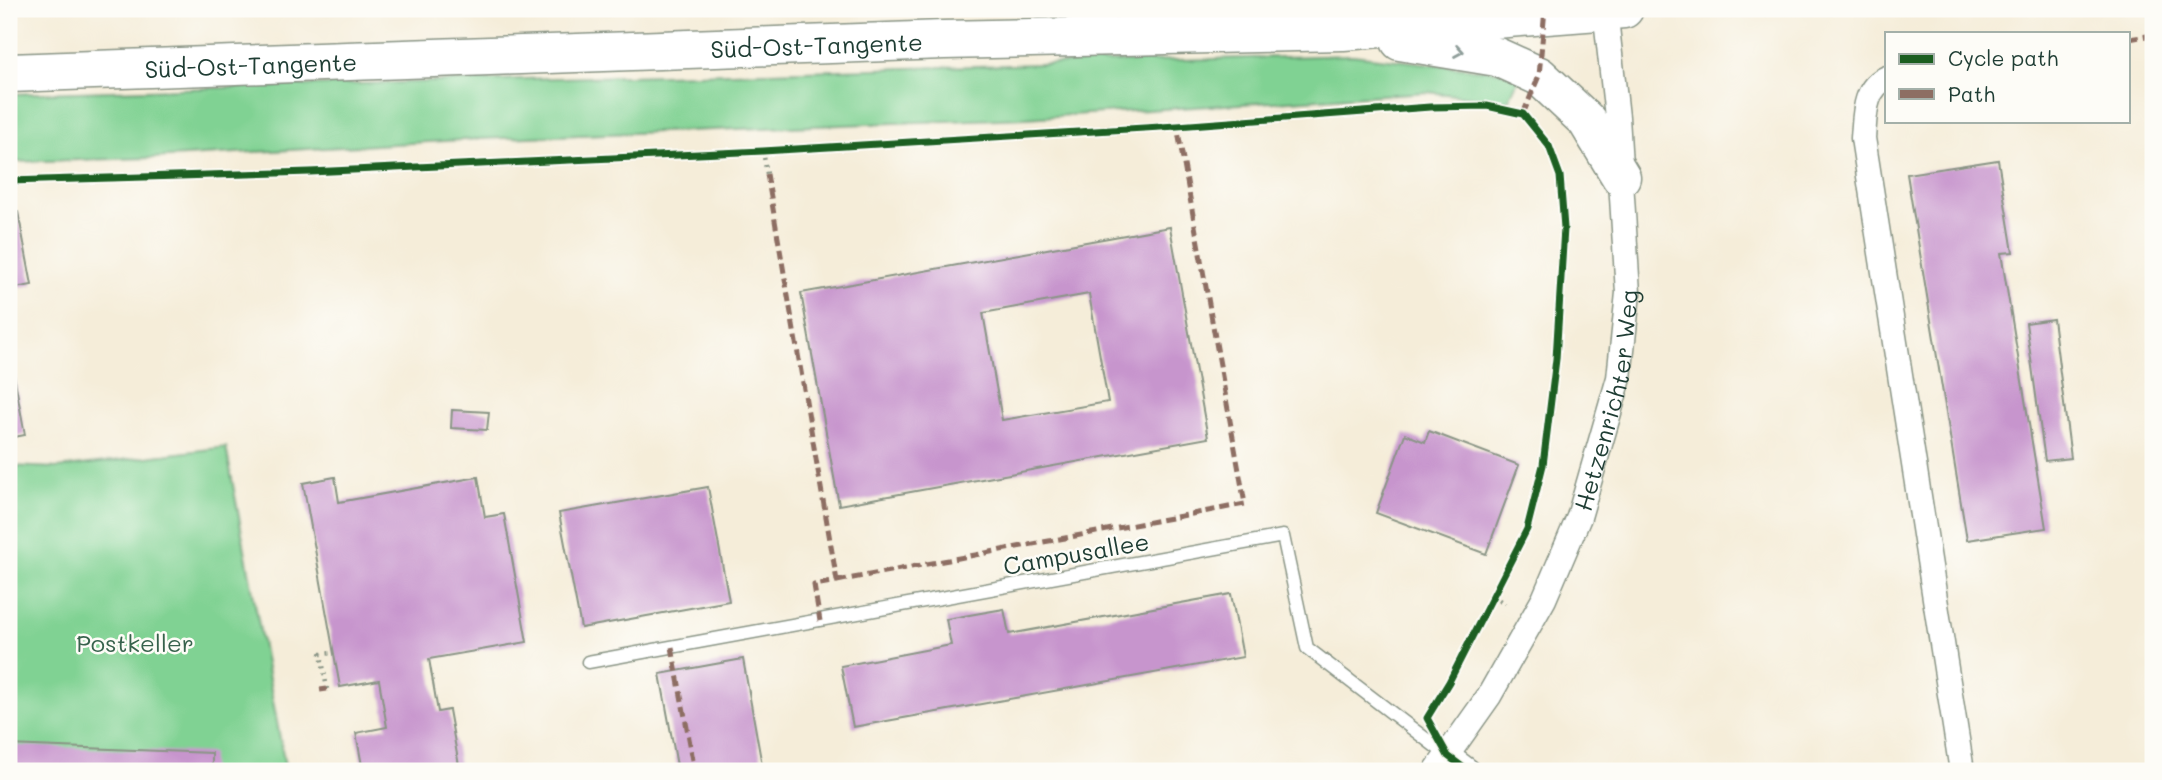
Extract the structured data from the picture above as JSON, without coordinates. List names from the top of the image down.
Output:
{
  "streets": {
    "main road": ["Süd-Ost-Tangente"],
    "street": ["Hetzenrichter Weg"],
    "lane": ["Campusallee"]
  },
  "crossings": [
    ["Süd-Ost-Tangente", "Hetzenrichter Weg"],
    ["Hetzenrichter Weg", "Campusallee"]
  ],
  "parks": ["Postkeller"],
  "legend": ["Cycle path", "Path"]
}
